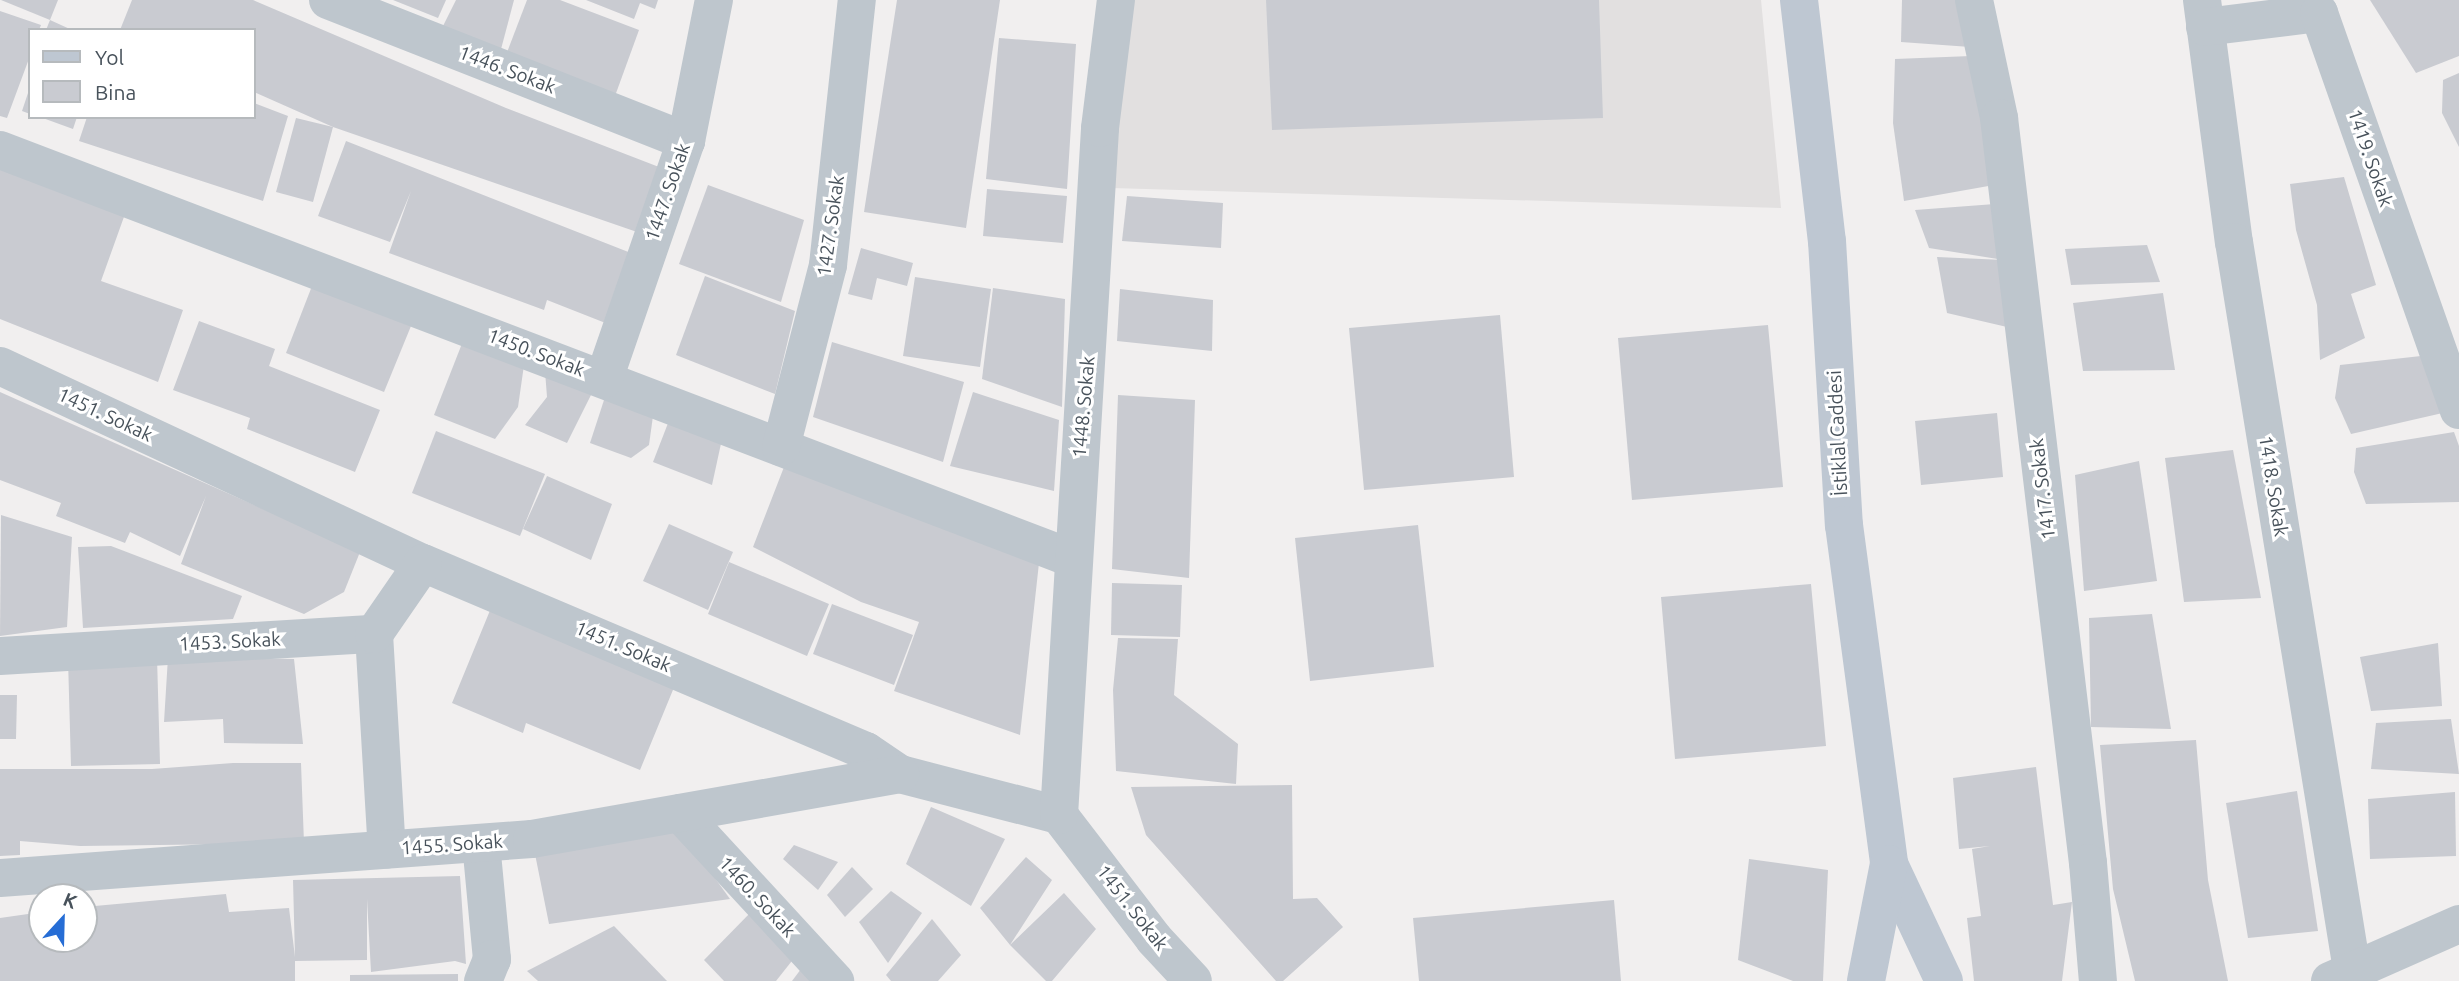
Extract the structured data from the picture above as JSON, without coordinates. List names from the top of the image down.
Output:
{
  "streets": {
    "street": [
      "1446. Sokak",
      "1419. Sokak",
      "1447. Sokak",
      "1427. Sokak",
      "1450. Sokak",
      "1448. Sokak",
      "1451. Sokak",
      "İstiklal Caddesi",
      "1418. Sokak",
      "1417. Sokak",
      "1453. Sokak",
      "1455. Sokak",
      "1460. Sokak"
    ]
  },
  "crossings": [
    ["1446. Sokak", "1447. Sokak"],
    ["1419. Sokak", "1418. Sokak"],
    ["1447. Sokak", "1450. Sokak"],
    ["1427. Sokak", "1450. Sokak"],
    ["1450. Sokak", "1448. Sokak"],
    ["1448. Sokak", "1451. Sokak"],
    ["1451. Sokak", "1455. Sokak"],
    ["1455. Sokak", "1460. Sokak"]
  ],
  "legend": ["Yol", "Bina"],
  "north": "top"
}
